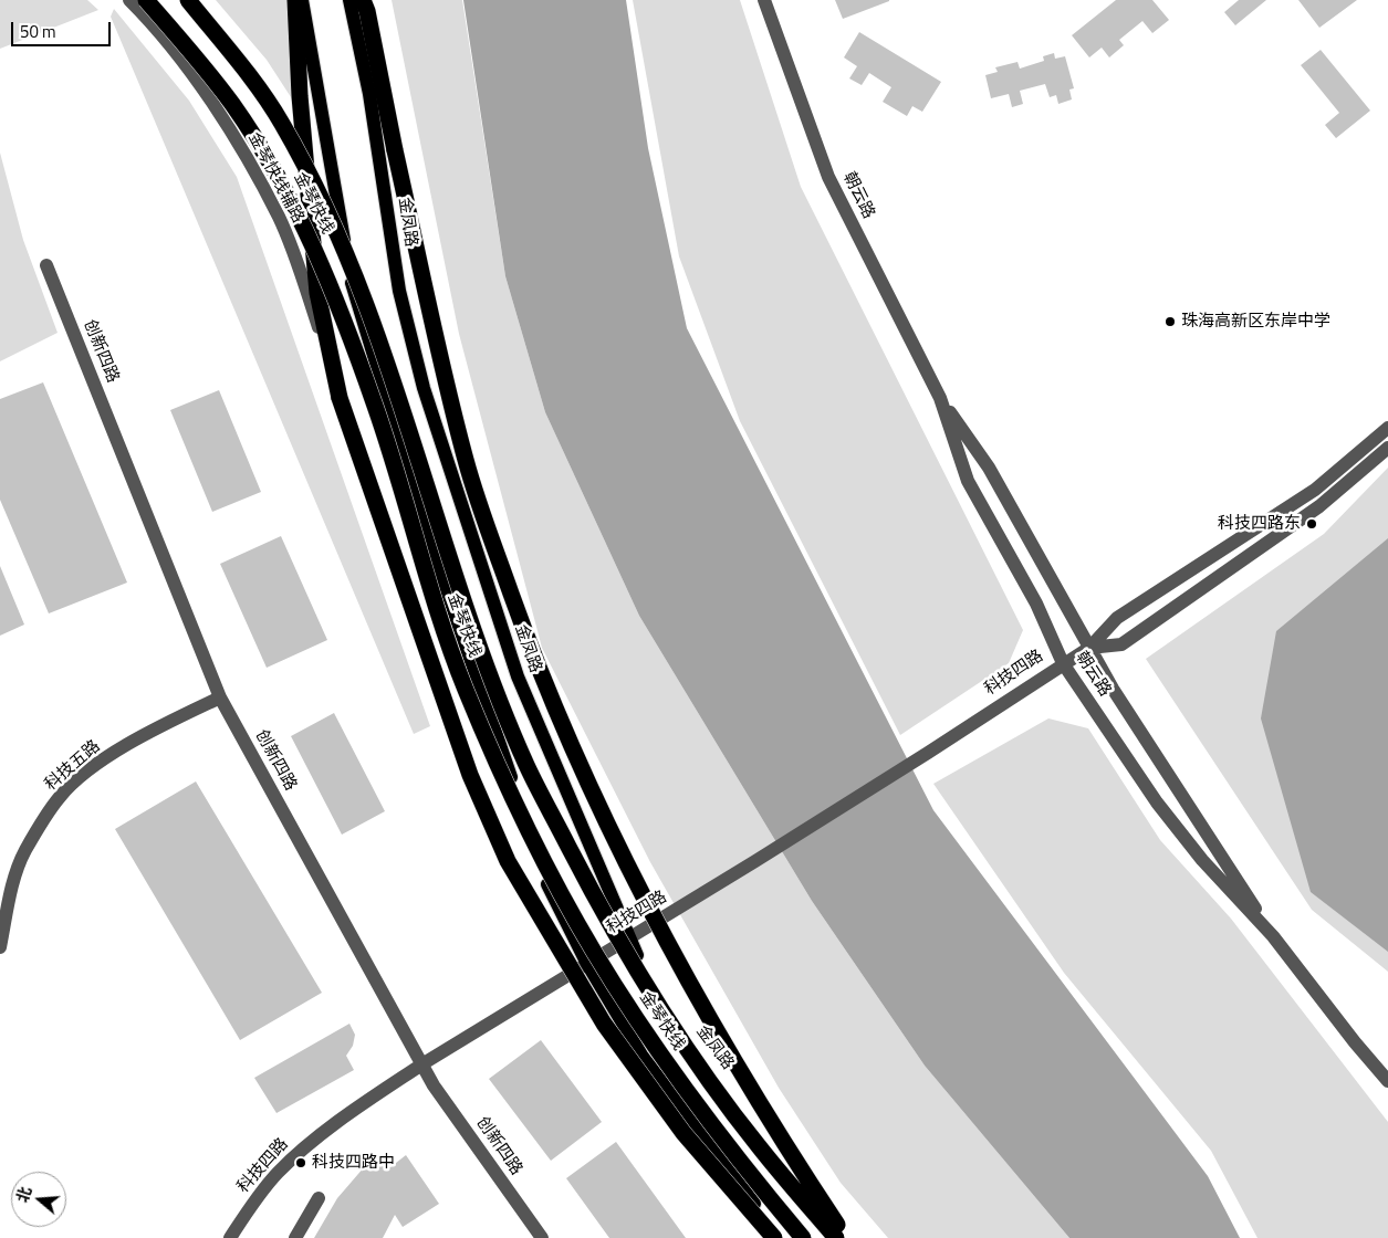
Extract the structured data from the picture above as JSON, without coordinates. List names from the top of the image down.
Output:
{
  "streets": {
    "highway": ["金琴快线"],
    "main road": ["金凤路"],
    "street": [
      "金琴快线辅路",
      "朝云路",
      "创新四路",
      "科技四路",
      "科技五路"
    ]
  },
  "crossings": [
    ["朝云路", "科技四路"],
    ["金凤路", "科技四路"],
    ["创新四路", "科技四路"],
    ["创新四路", "科技五路"]
  ],
  "places": ["珠海高新区东岸中学", "科技四路东", "科技四路中"],
  "scale_bar": "50 m",
  "north": "left"
}
